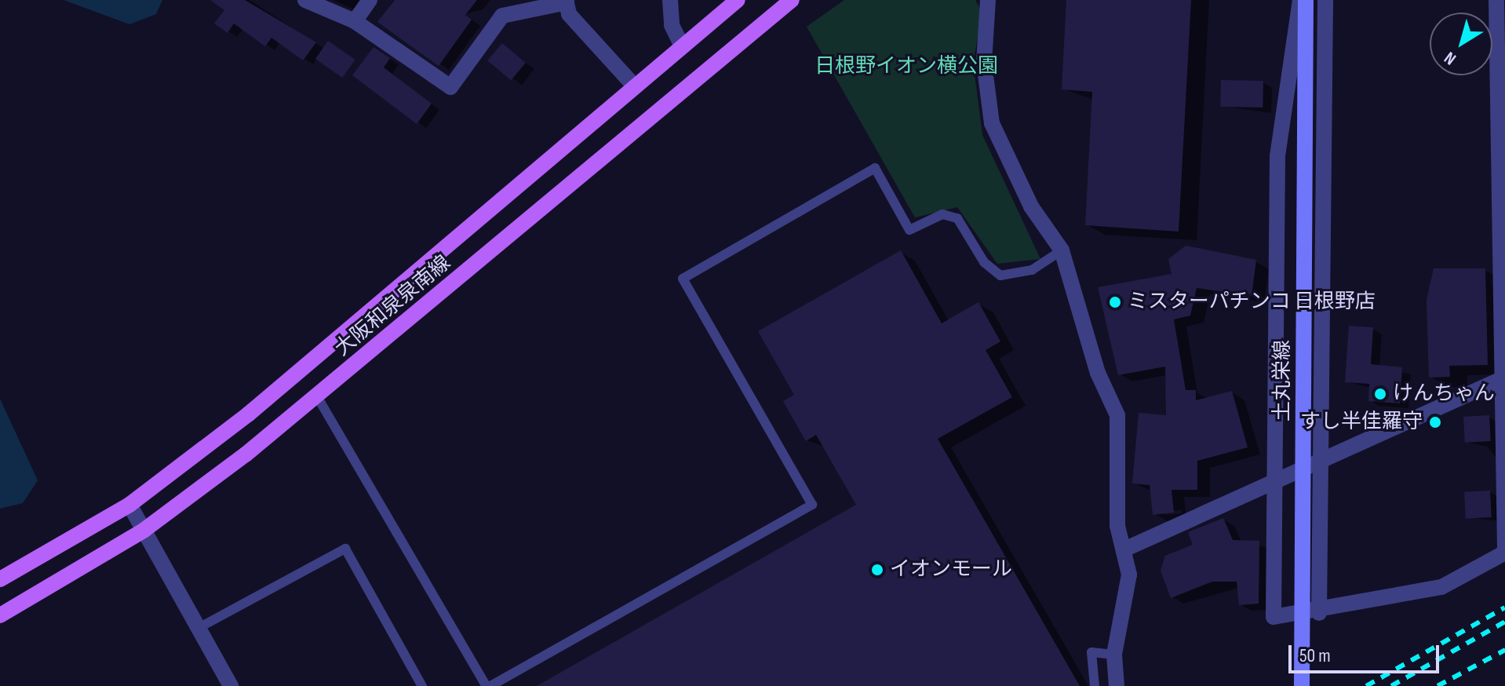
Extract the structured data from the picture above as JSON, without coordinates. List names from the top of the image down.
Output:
{
  "streets": {
    "main road": ["大阪和泉泉南線", "土丸栄線"]
  },
  "parks": ["日根野イオン横公園"],
  "places": [
    "ミスターパチンコ 日根野店",
    "けんちゃん",
    "すし半佳羅守",
    "イオンモール"
  ],
  "scale_bar": "50 m",
  "north": "bottom left"
}
